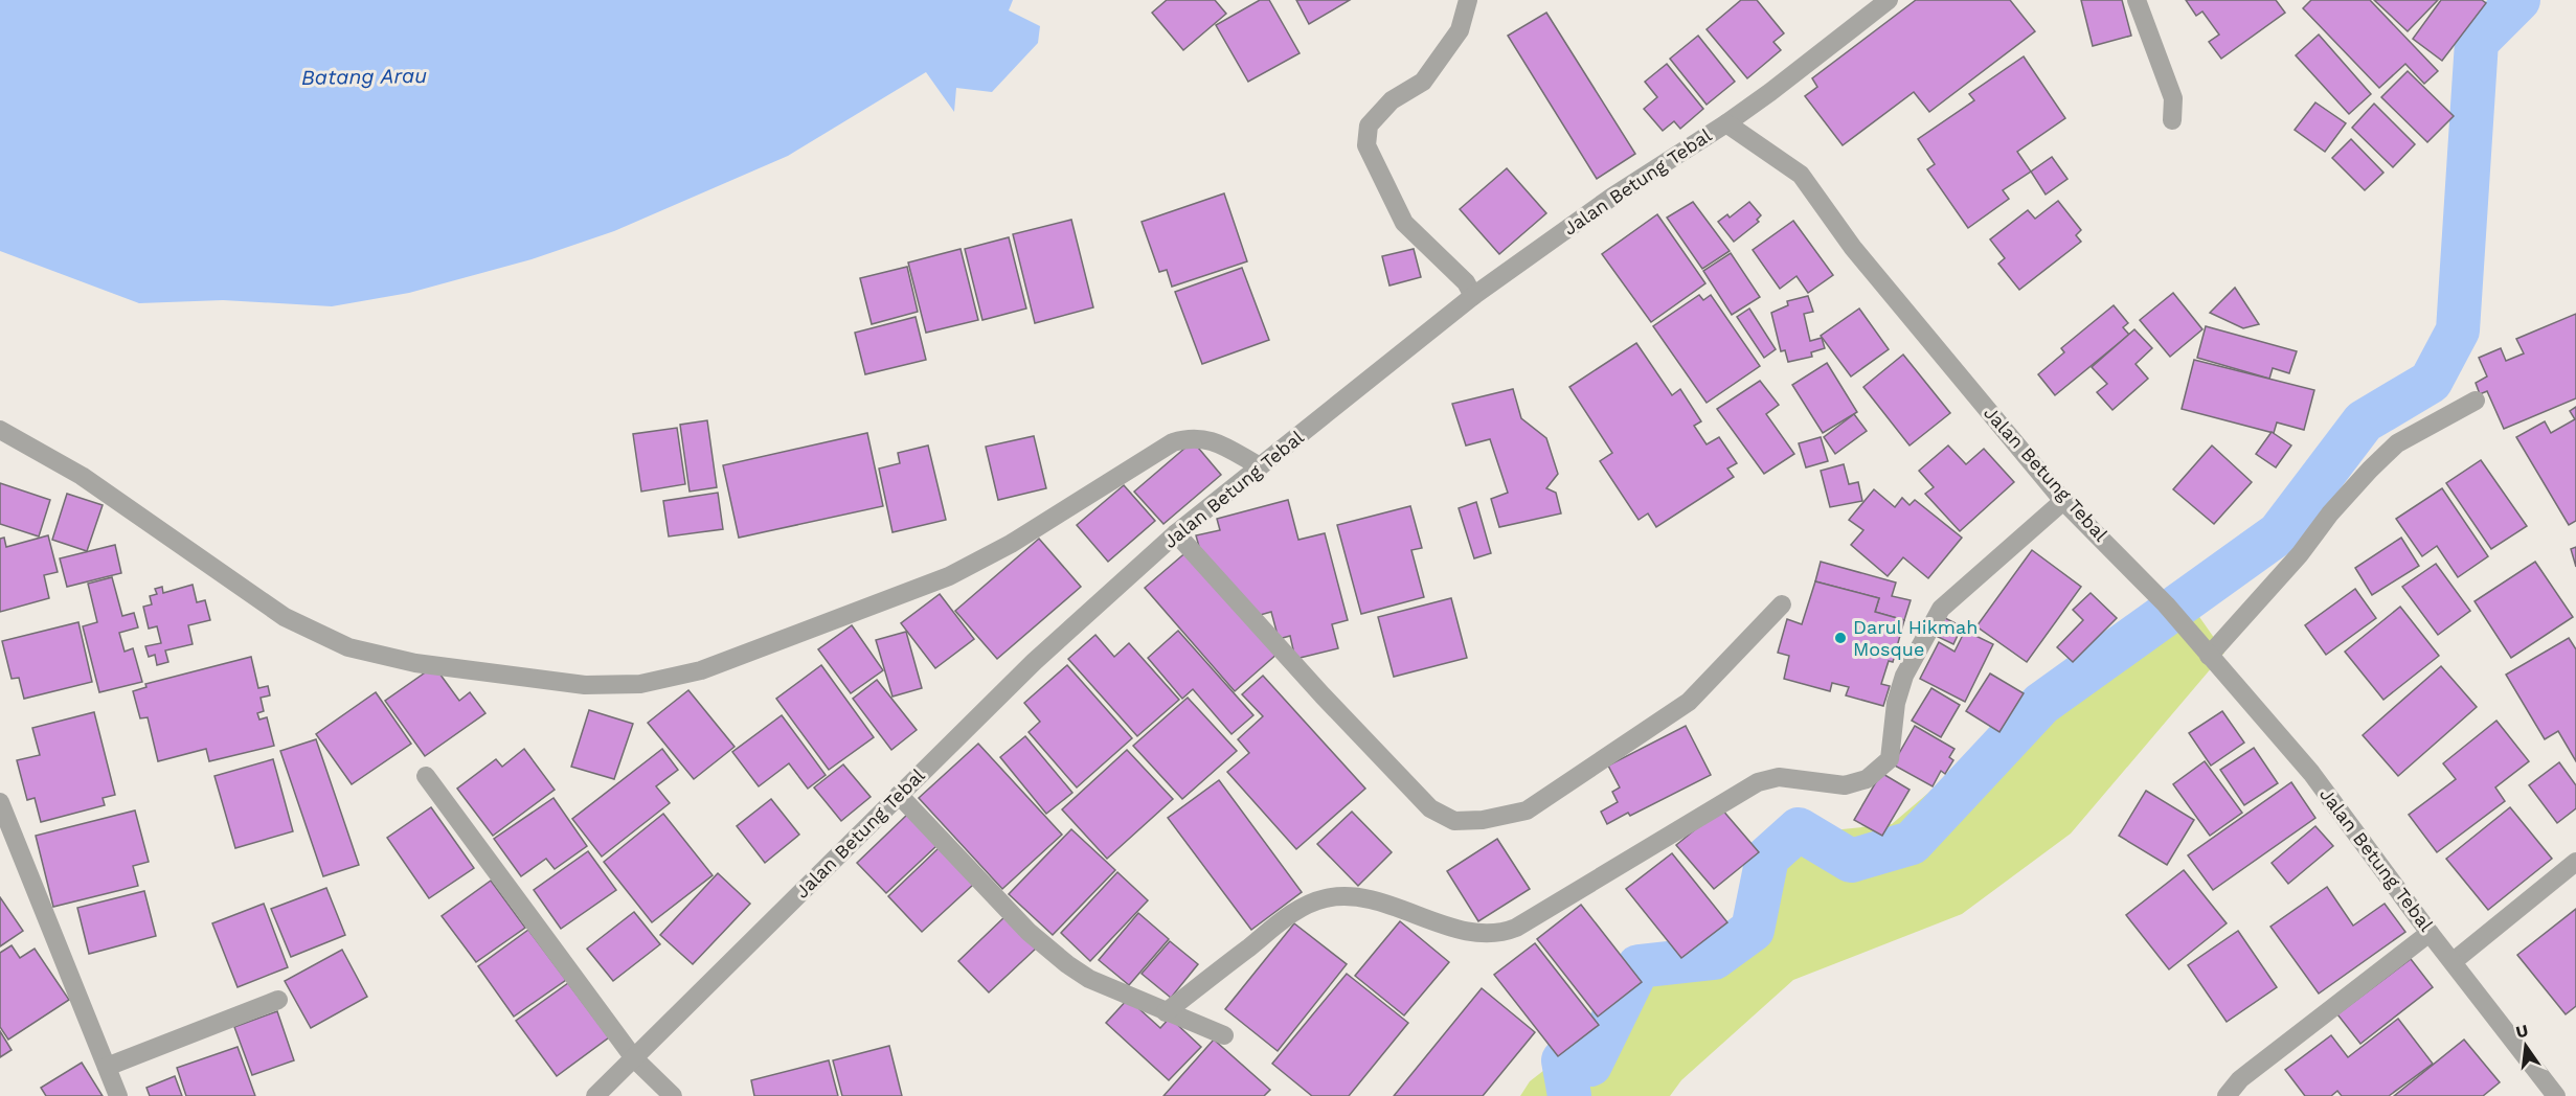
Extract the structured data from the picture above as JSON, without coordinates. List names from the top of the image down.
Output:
{
  "streets": {
    "street": ["Jalan Betung Tebal"]
  },
  "water": ["Batang Arau"],
  "places": ["Darul Hikmah Mosque"],
  "north": "top"
}
